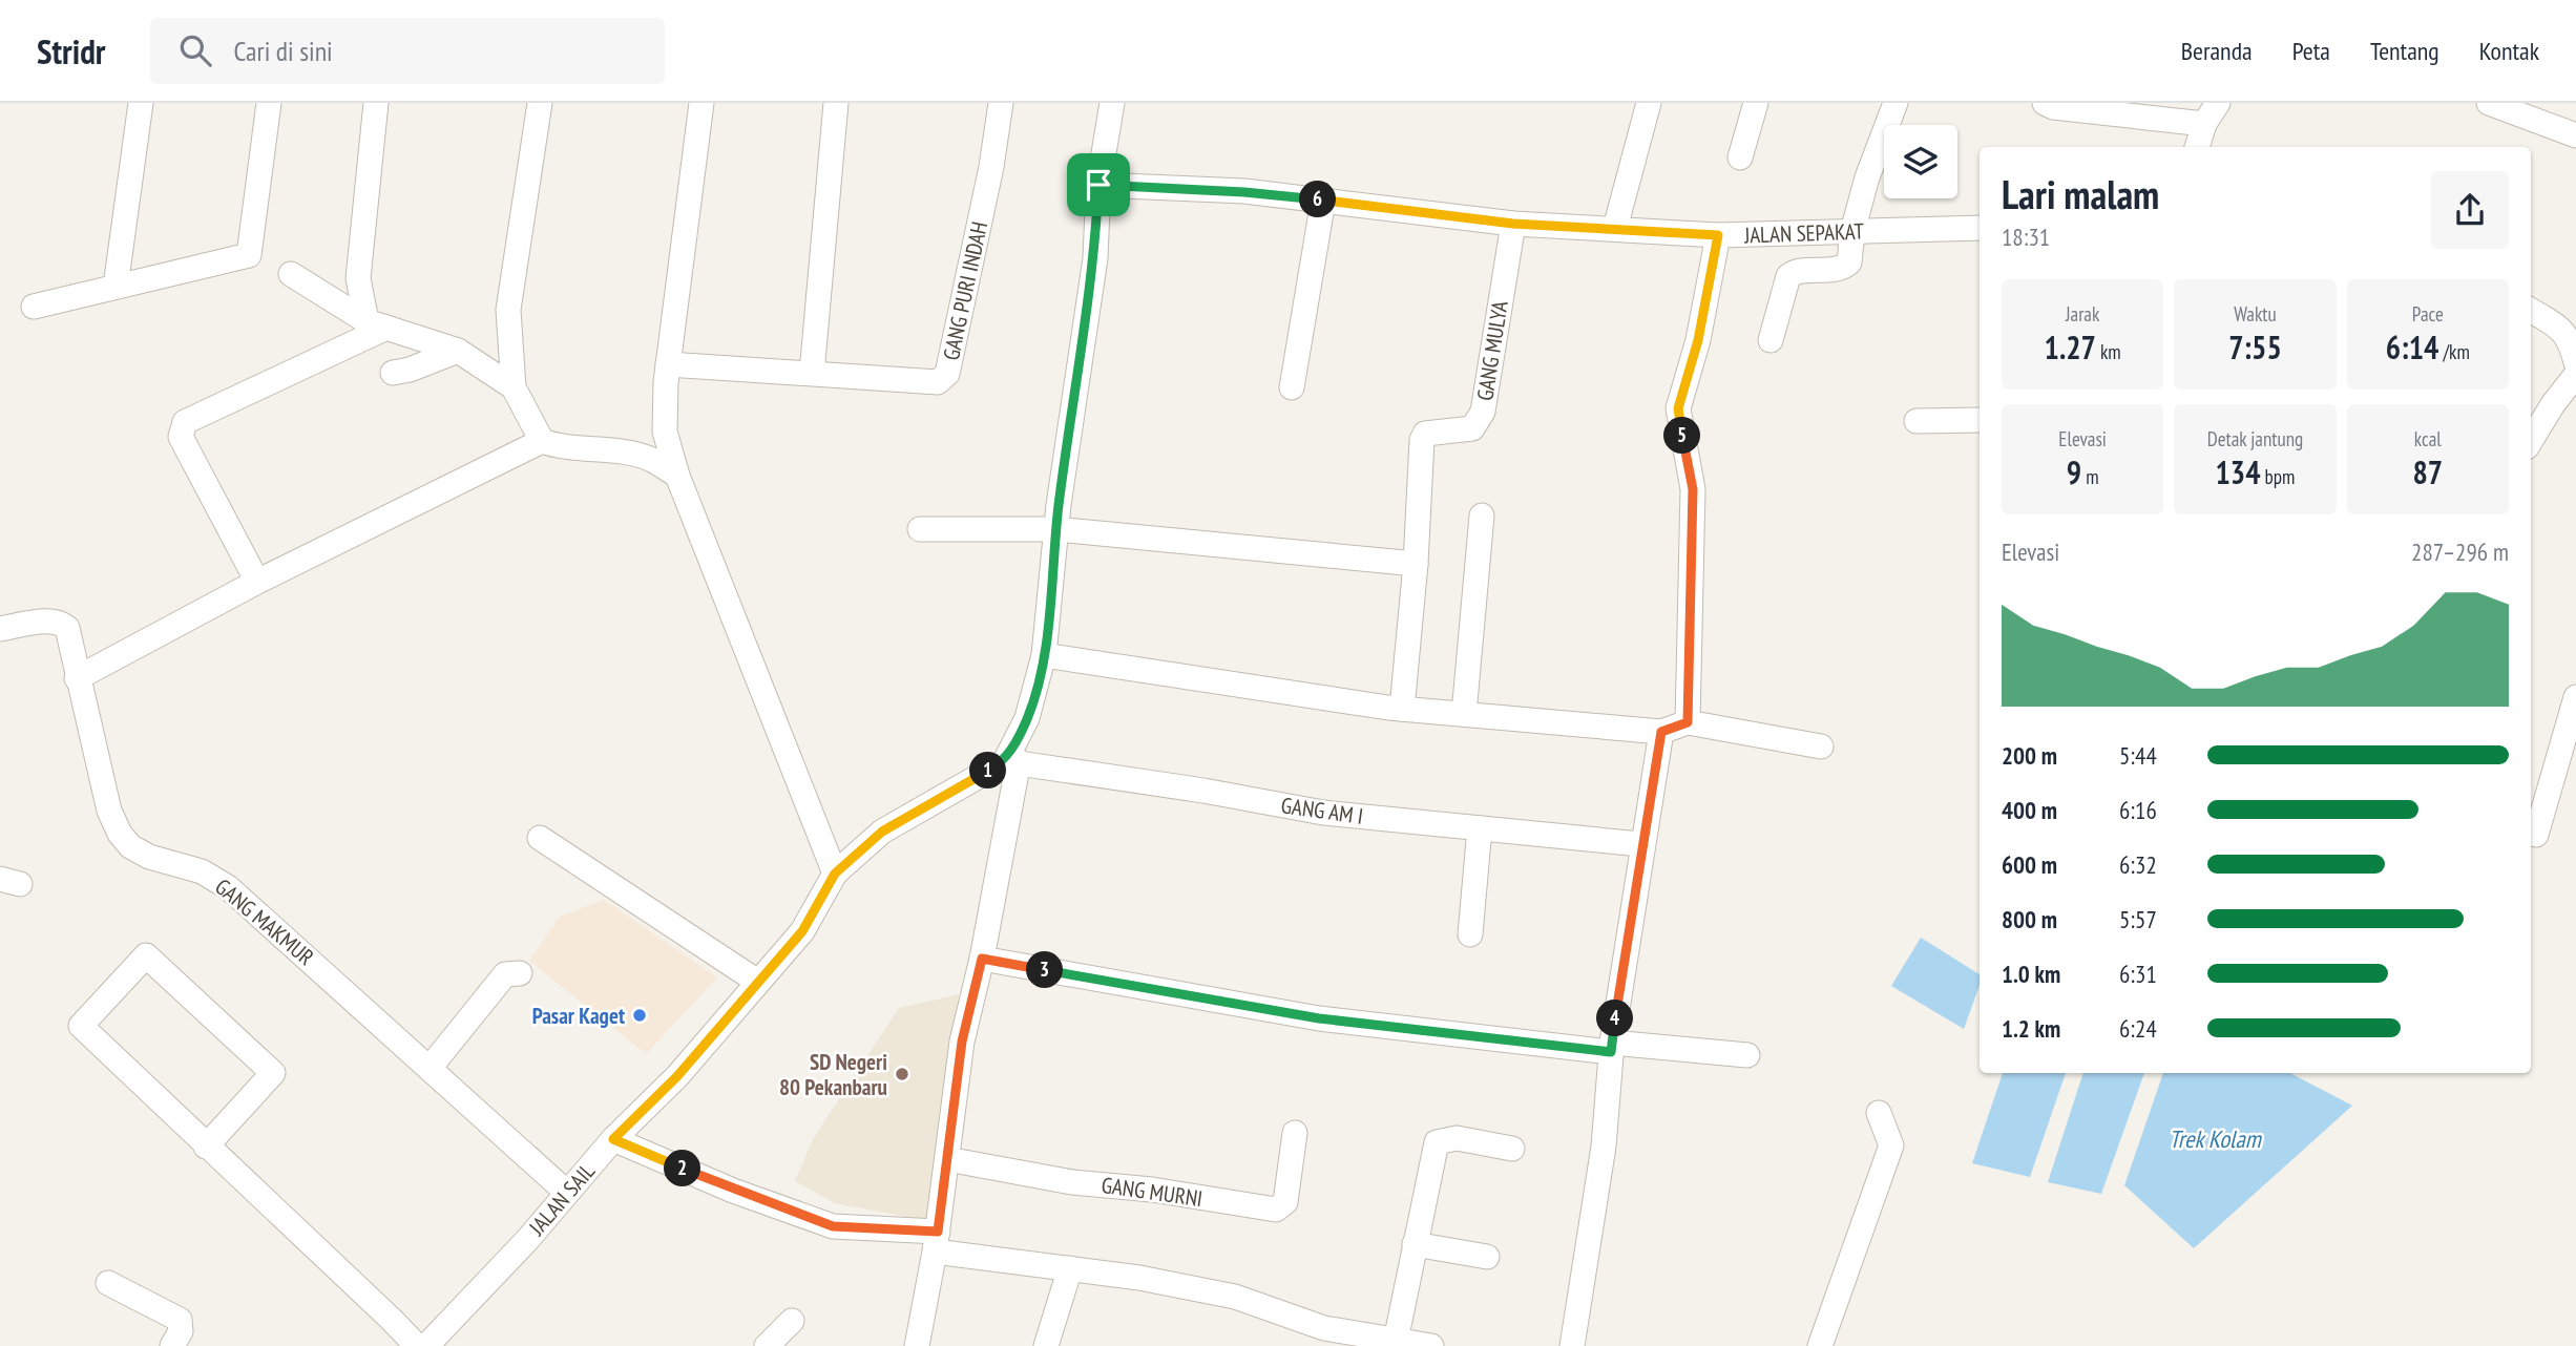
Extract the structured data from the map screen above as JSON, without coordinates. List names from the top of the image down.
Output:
{
  "streets": {
    "street": [
      "JALAN SEPAKAT",
      "GANG PURI INDAH",
      "GANG MULYA",
      "GANG AM I",
      "GANG MAKMUR",
      "GANG MURNI",
      "JALAN SAIL"
    ]
  },
  "crossings": [
    ["JALAN SEPAKAT", "GANG MULYA"],
    ["GANG AM I", "JALAN SAIL"],
    ["GANG MAKMUR", "JALAN SAIL"]
  ],
  "water": ["Trek Kolam"],
  "places": ["Pasar Kaget", "SD Negeri 80 Pekanbaru"],
  "page": {
    "header": "Stridr",
    "search": "Cari di sini",
    "nav": [
      "Beranda",
      "Peta",
      "Tentang",
      "Kontak"
    ],
    "heading": ["Lari malam", "18:31"],
    "pins": [
      "6",
      "5",
      "1",
      "3",
      "4",
      "2"
    ],
    "stats": [
      ["Jarak", "1.27 km"],
      ["Waktu", "7:55"],
      ["Pace", "6:14 /km"],
      ["Elevasi", "9 m"],
      ["Detak jantung", "134 bpm"],
      ["kcal", "87"]
    ],
    "chart": ["Elevasi", "287–296 m"],
    "list": [
      {
        "name": "200 m",
        "note": "5:44"
      },
      {
        "name": "400 m",
        "note": "6:16"
      },
      {
        "name": "600 m",
        "note": "6:32"
      },
      {
        "name": "800 m",
        "note": "5:57"
      },
      {
        "name": "1.0 km",
        "note": "6:31"
      },
      {
        "name": "1.2 km",
        "note": "6:24"
      }
    ]
  }
}
